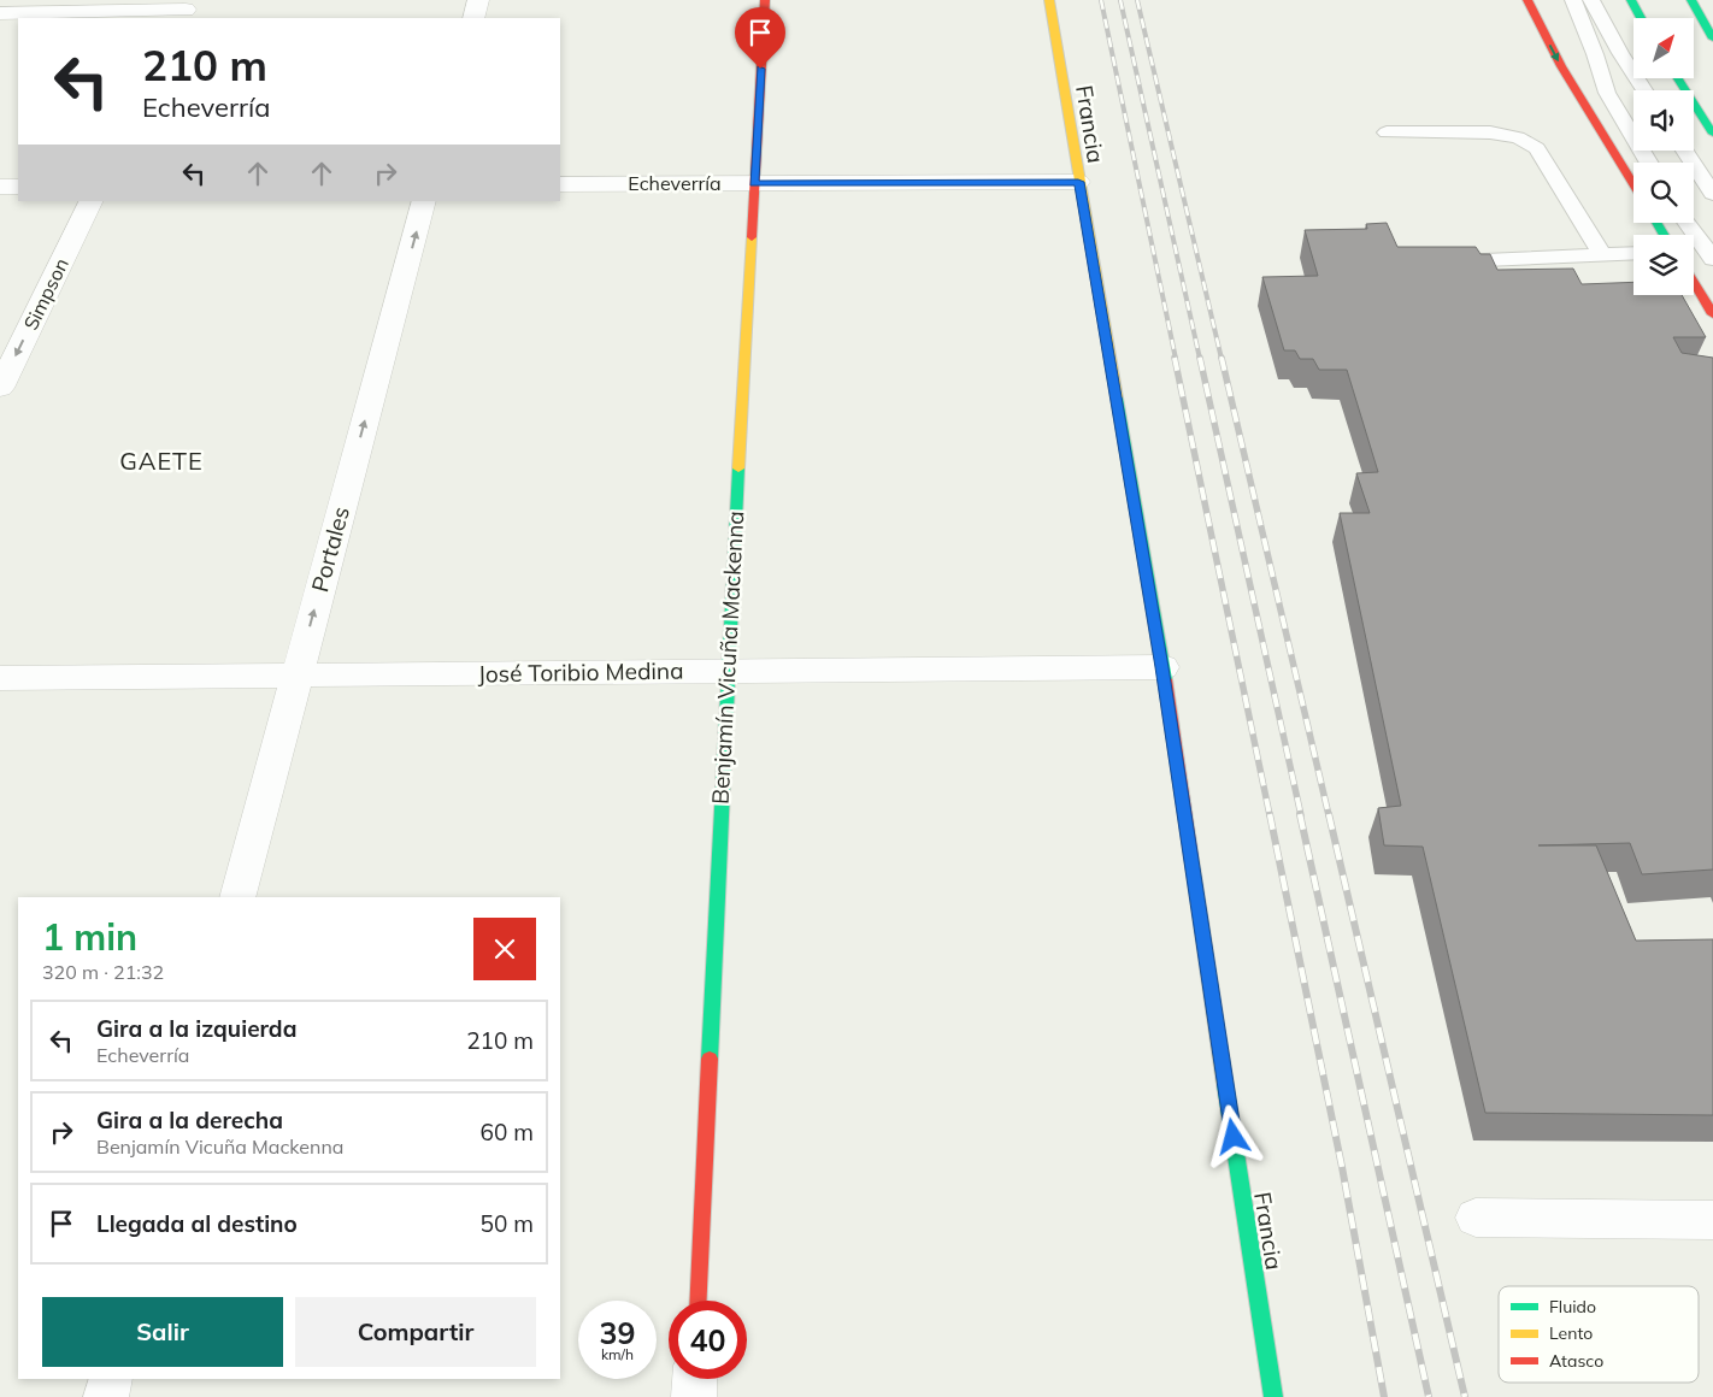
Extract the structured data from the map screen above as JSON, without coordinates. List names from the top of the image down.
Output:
{
  "streets": {
    "main road": ["Francia", "Benjamín Vicuña Mackenna"],
    "street": [
      "Echeverría",
      "Simpson",
      "Portales",
      "José Toribio Medina"
    ]
  },
  "crossings": [
    ["Francia", "Echeverría"],
    ["Francia", "José Toribio Medina"],
    ["Echeverría", "Benjamín Vicuña Mackenna"],
    ["Portales", "José Toribio Medina"],
    ["Benjamín Vicuña Mackenna", "José Toribio Medina"]
  ],
  "one_way": ["Simpson", "Portales"],
  "districts": ["GAETE"],
  "legend": ["Fluido", "Lento", "Atasco"],
  "north": "top right",
  "page": {
    "turn": ["210 m", "Echeverría"],
    "heading": ["1 min", "320 m · 21:32"],
    "list": [
      {
        "name": "Gira a la izquierda",
        "note": "Echeverría",
        "value": "210 m"
      },
      {
        "name": "Gira a la derecha",
        "note": "Benjamín Vicuña Mackenna",
        "value": "60 m"
      },
      {
        "name": "Llegada al destino",
        "value": "50 m"
      }
    ],
    "buttons": ["Salir", "Compartir"],
    "speed": "39 km/h",
    "limit": "40"
  }
}
